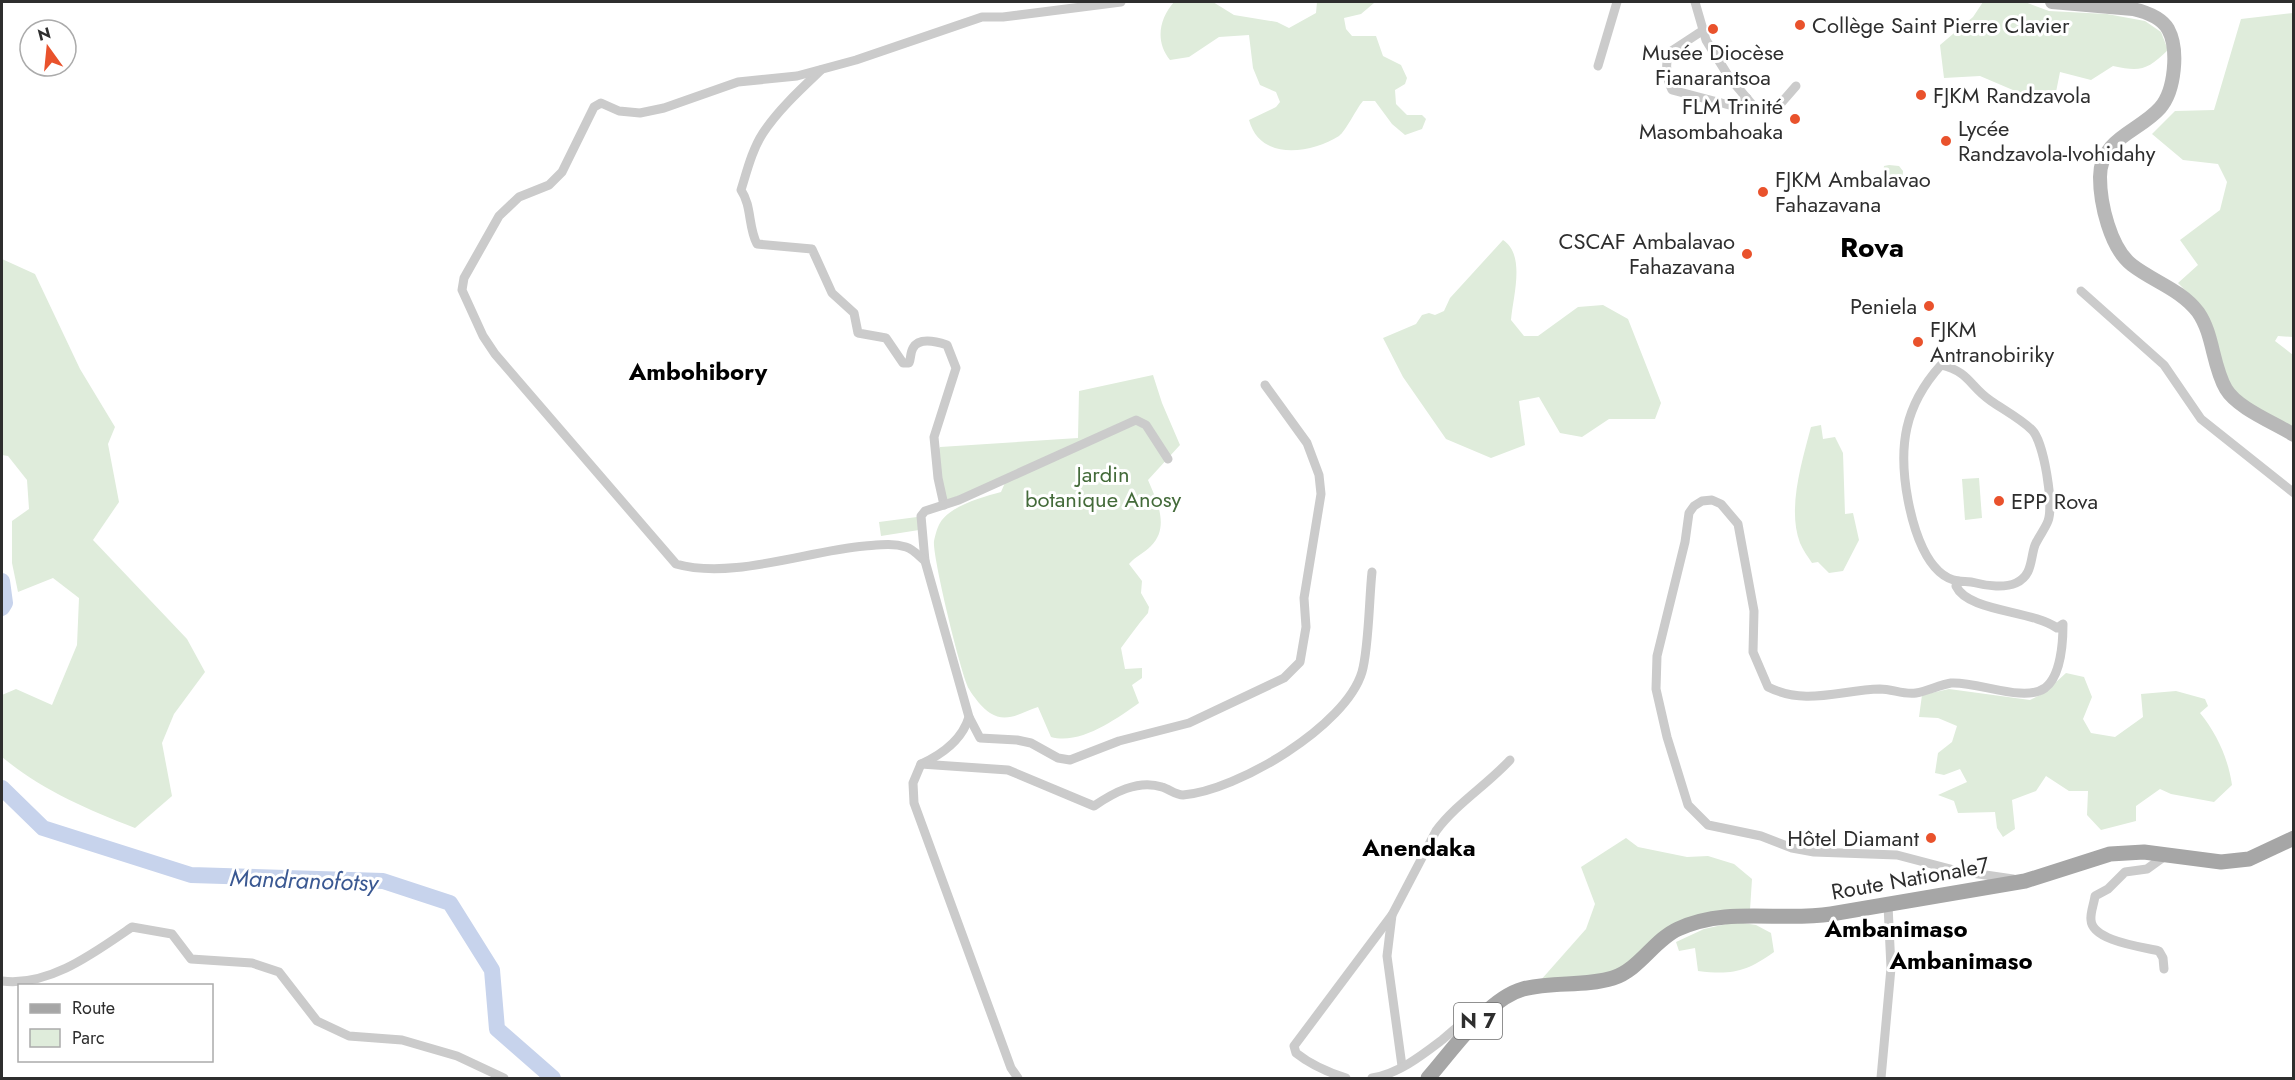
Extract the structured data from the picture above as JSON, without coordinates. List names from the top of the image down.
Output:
{
  "streets": {
    "main road": ["Route Nationale7", "N 7"]
  },
  "crossings": [
    ["Route Nationale7", "N 7"]
  ],
  "districts": [
    "Rova",
    "Ambohibory",
    "Anendaka",
    "Ambanimaso",
    "Ambanimaso"
  ],
  "water": ["Mandranofotsy"],
  "parks": ["Jardin botanique Anosy"],
  "places": [
    "Collège Saint Pierre Clavier",
    "Musée Diocèse Fianarantsoa",
    "FJKM Randzavola",
    "FLM Trinité Masombahoaka",
    "Lycée Randzavola-Ivohidahy",
    "FJKM Ambalavao Fahazavana",
    "CSCAF Ambalavao Fahazavana",
    "Peniela",
    "FJKM Antranobiriky",
    "EPP Rova",
    "Hôtel Diamant"
  ],
  "legend": ["Route", "Parc"],
  "north": "top"
}
